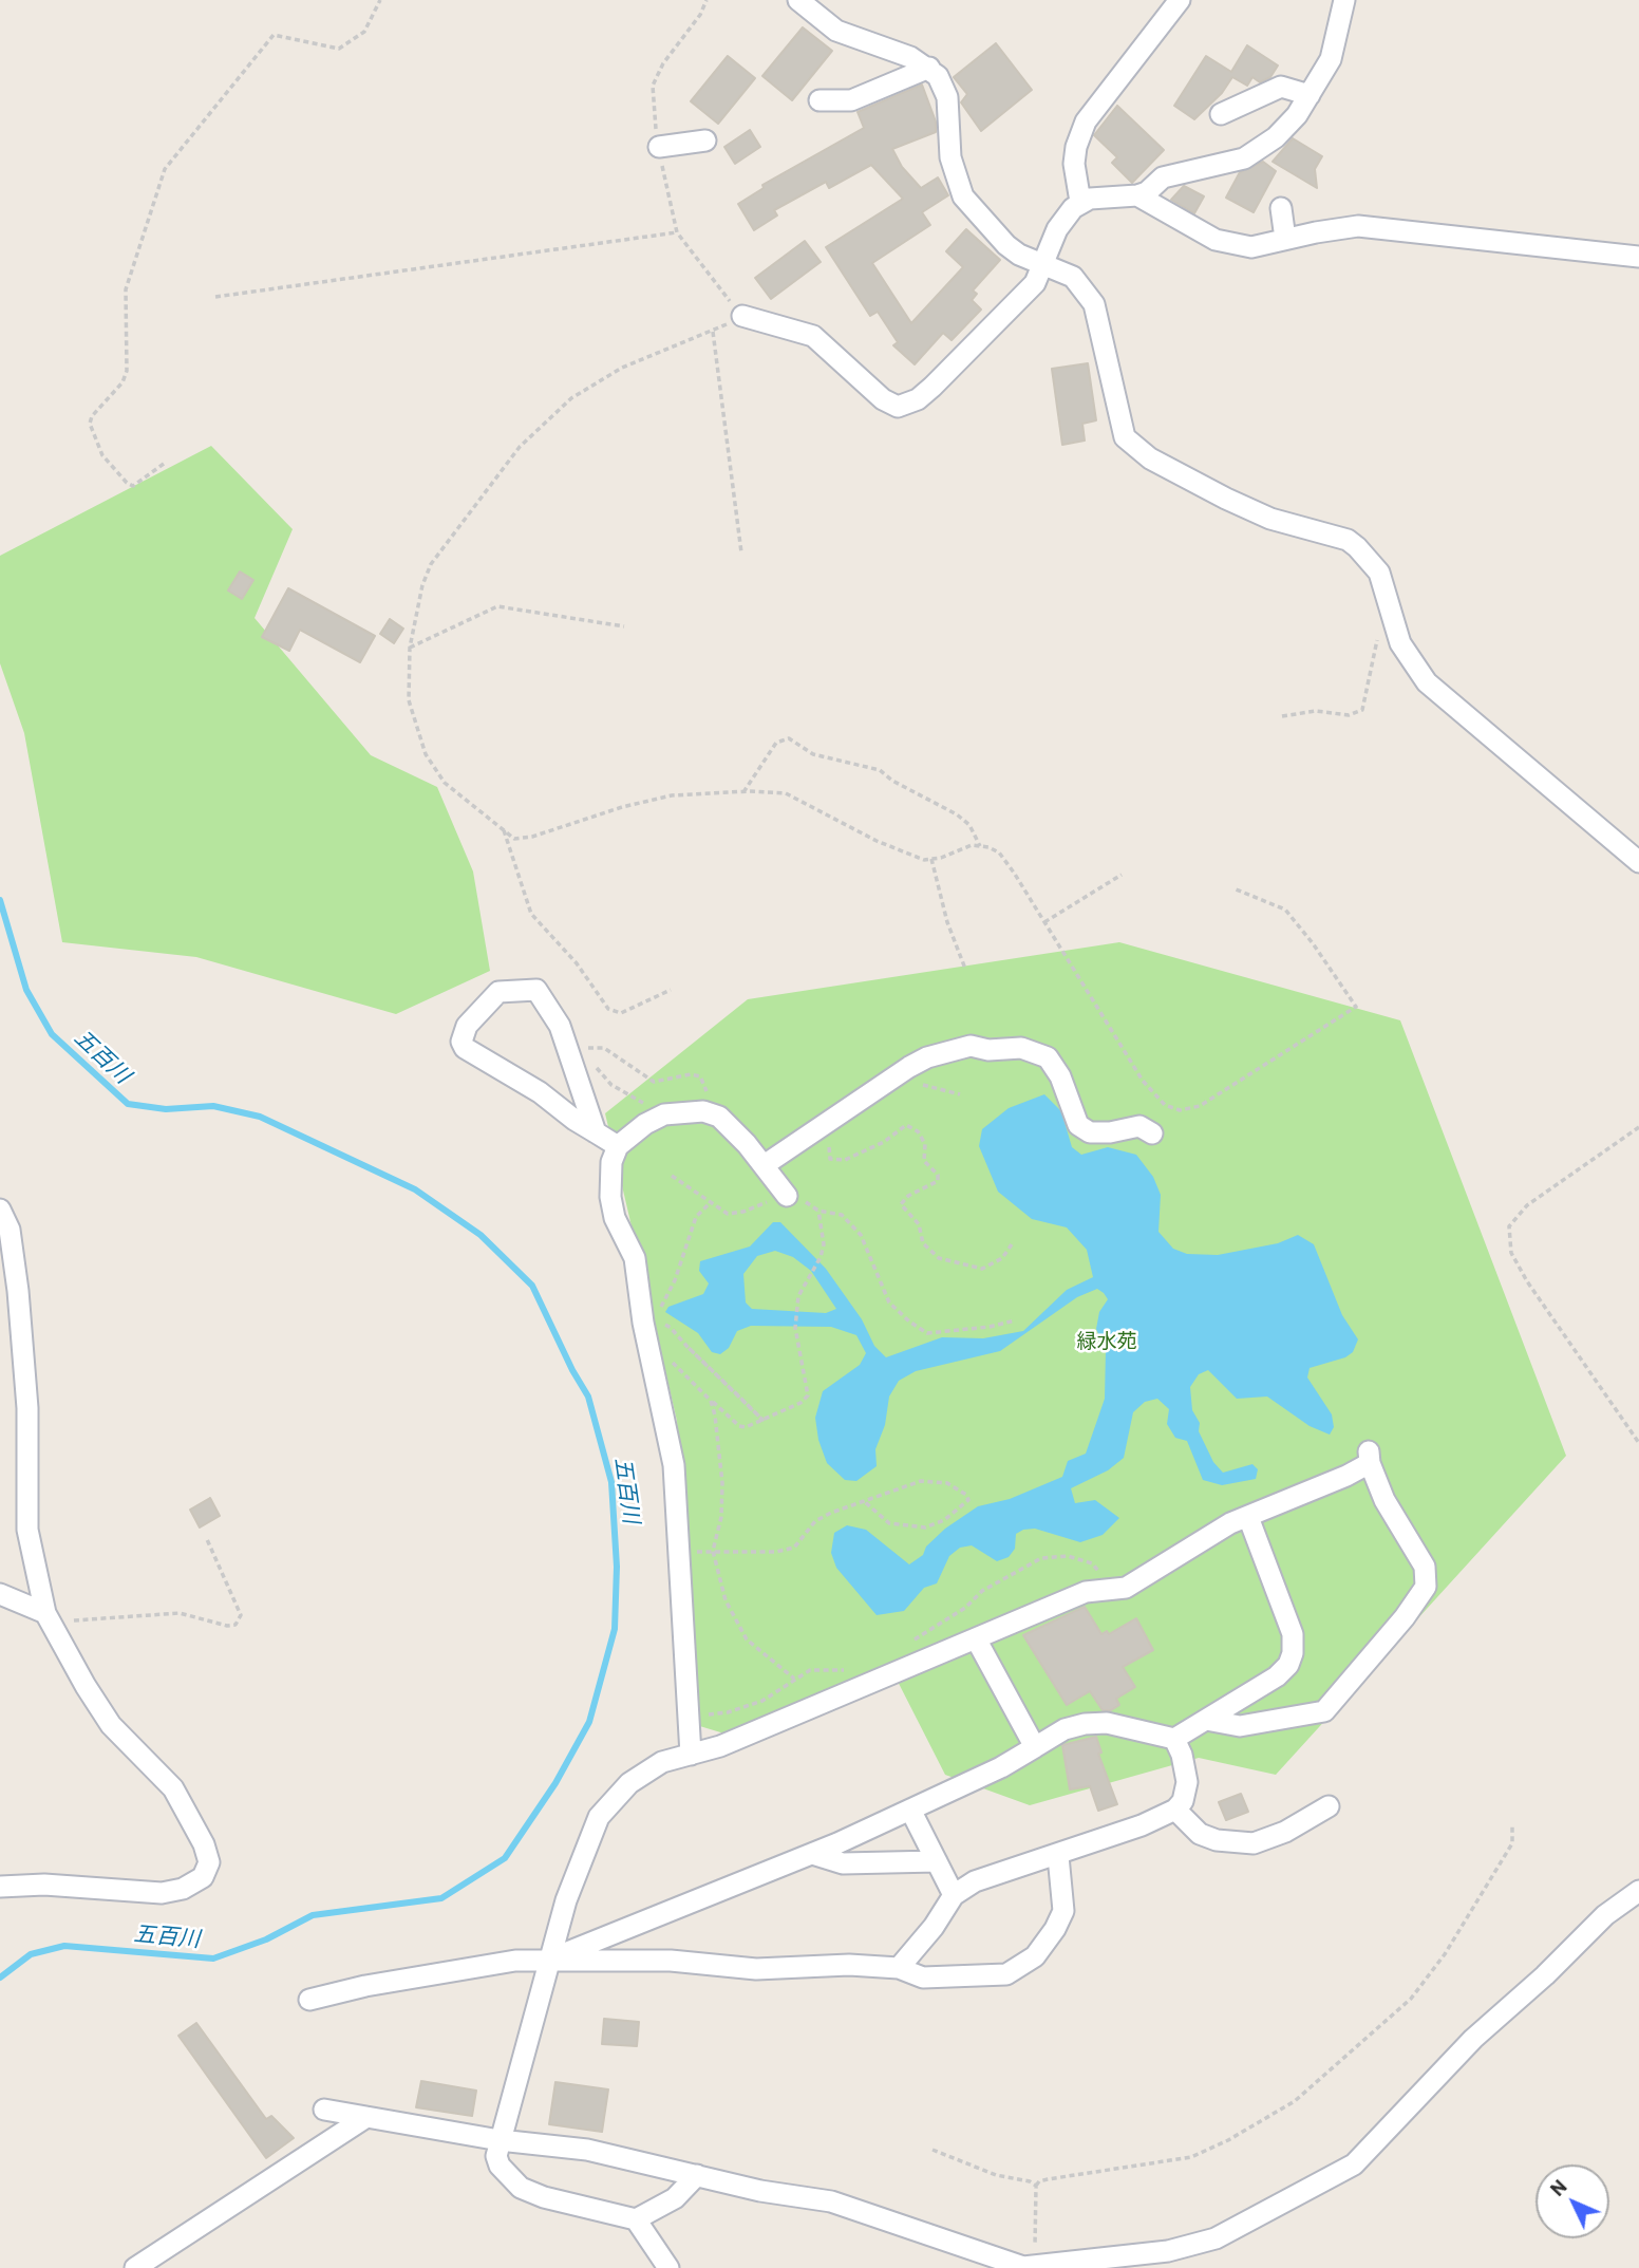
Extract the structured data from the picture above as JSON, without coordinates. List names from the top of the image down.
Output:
{
  "water": ["五百川"],
  "parks": ["緑水苑"],
  "north": "top left"
}
